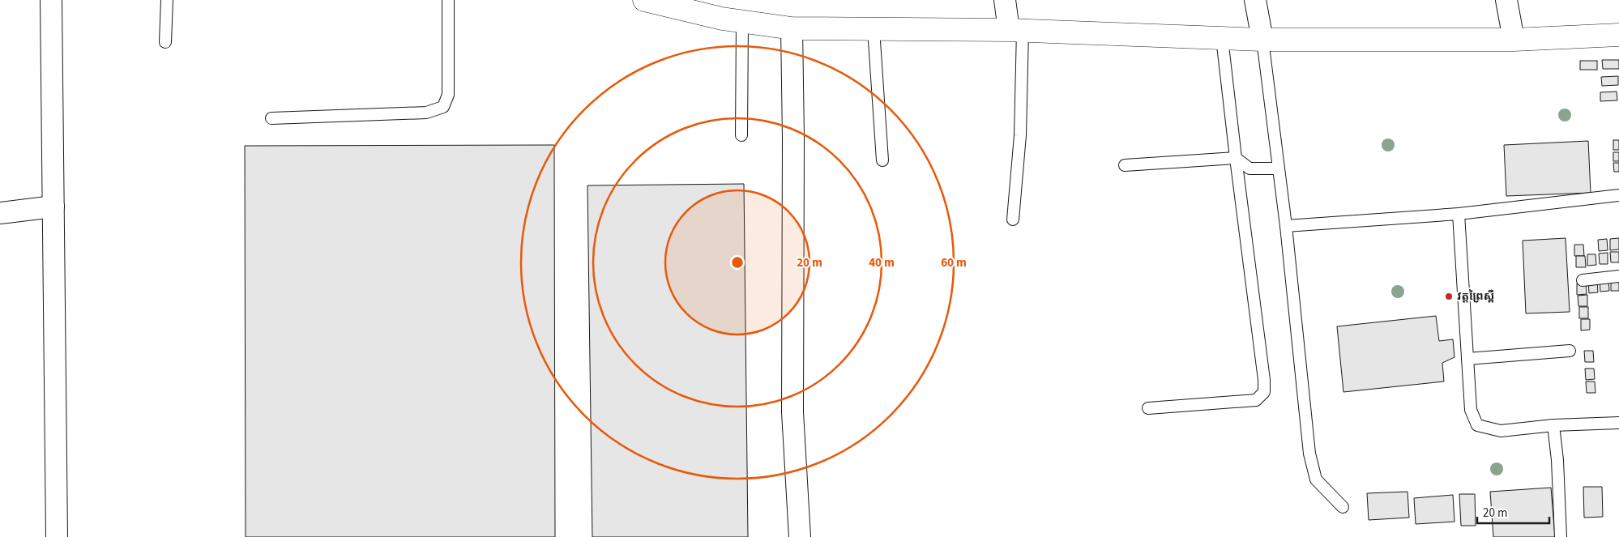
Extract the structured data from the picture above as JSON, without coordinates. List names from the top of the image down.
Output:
{
  "places": ["វត្តព្រៃស្ពឺ"],
  "scale_bar": "20 m",
  "rings": ["20 m", "40 m", "60 m"]
}
